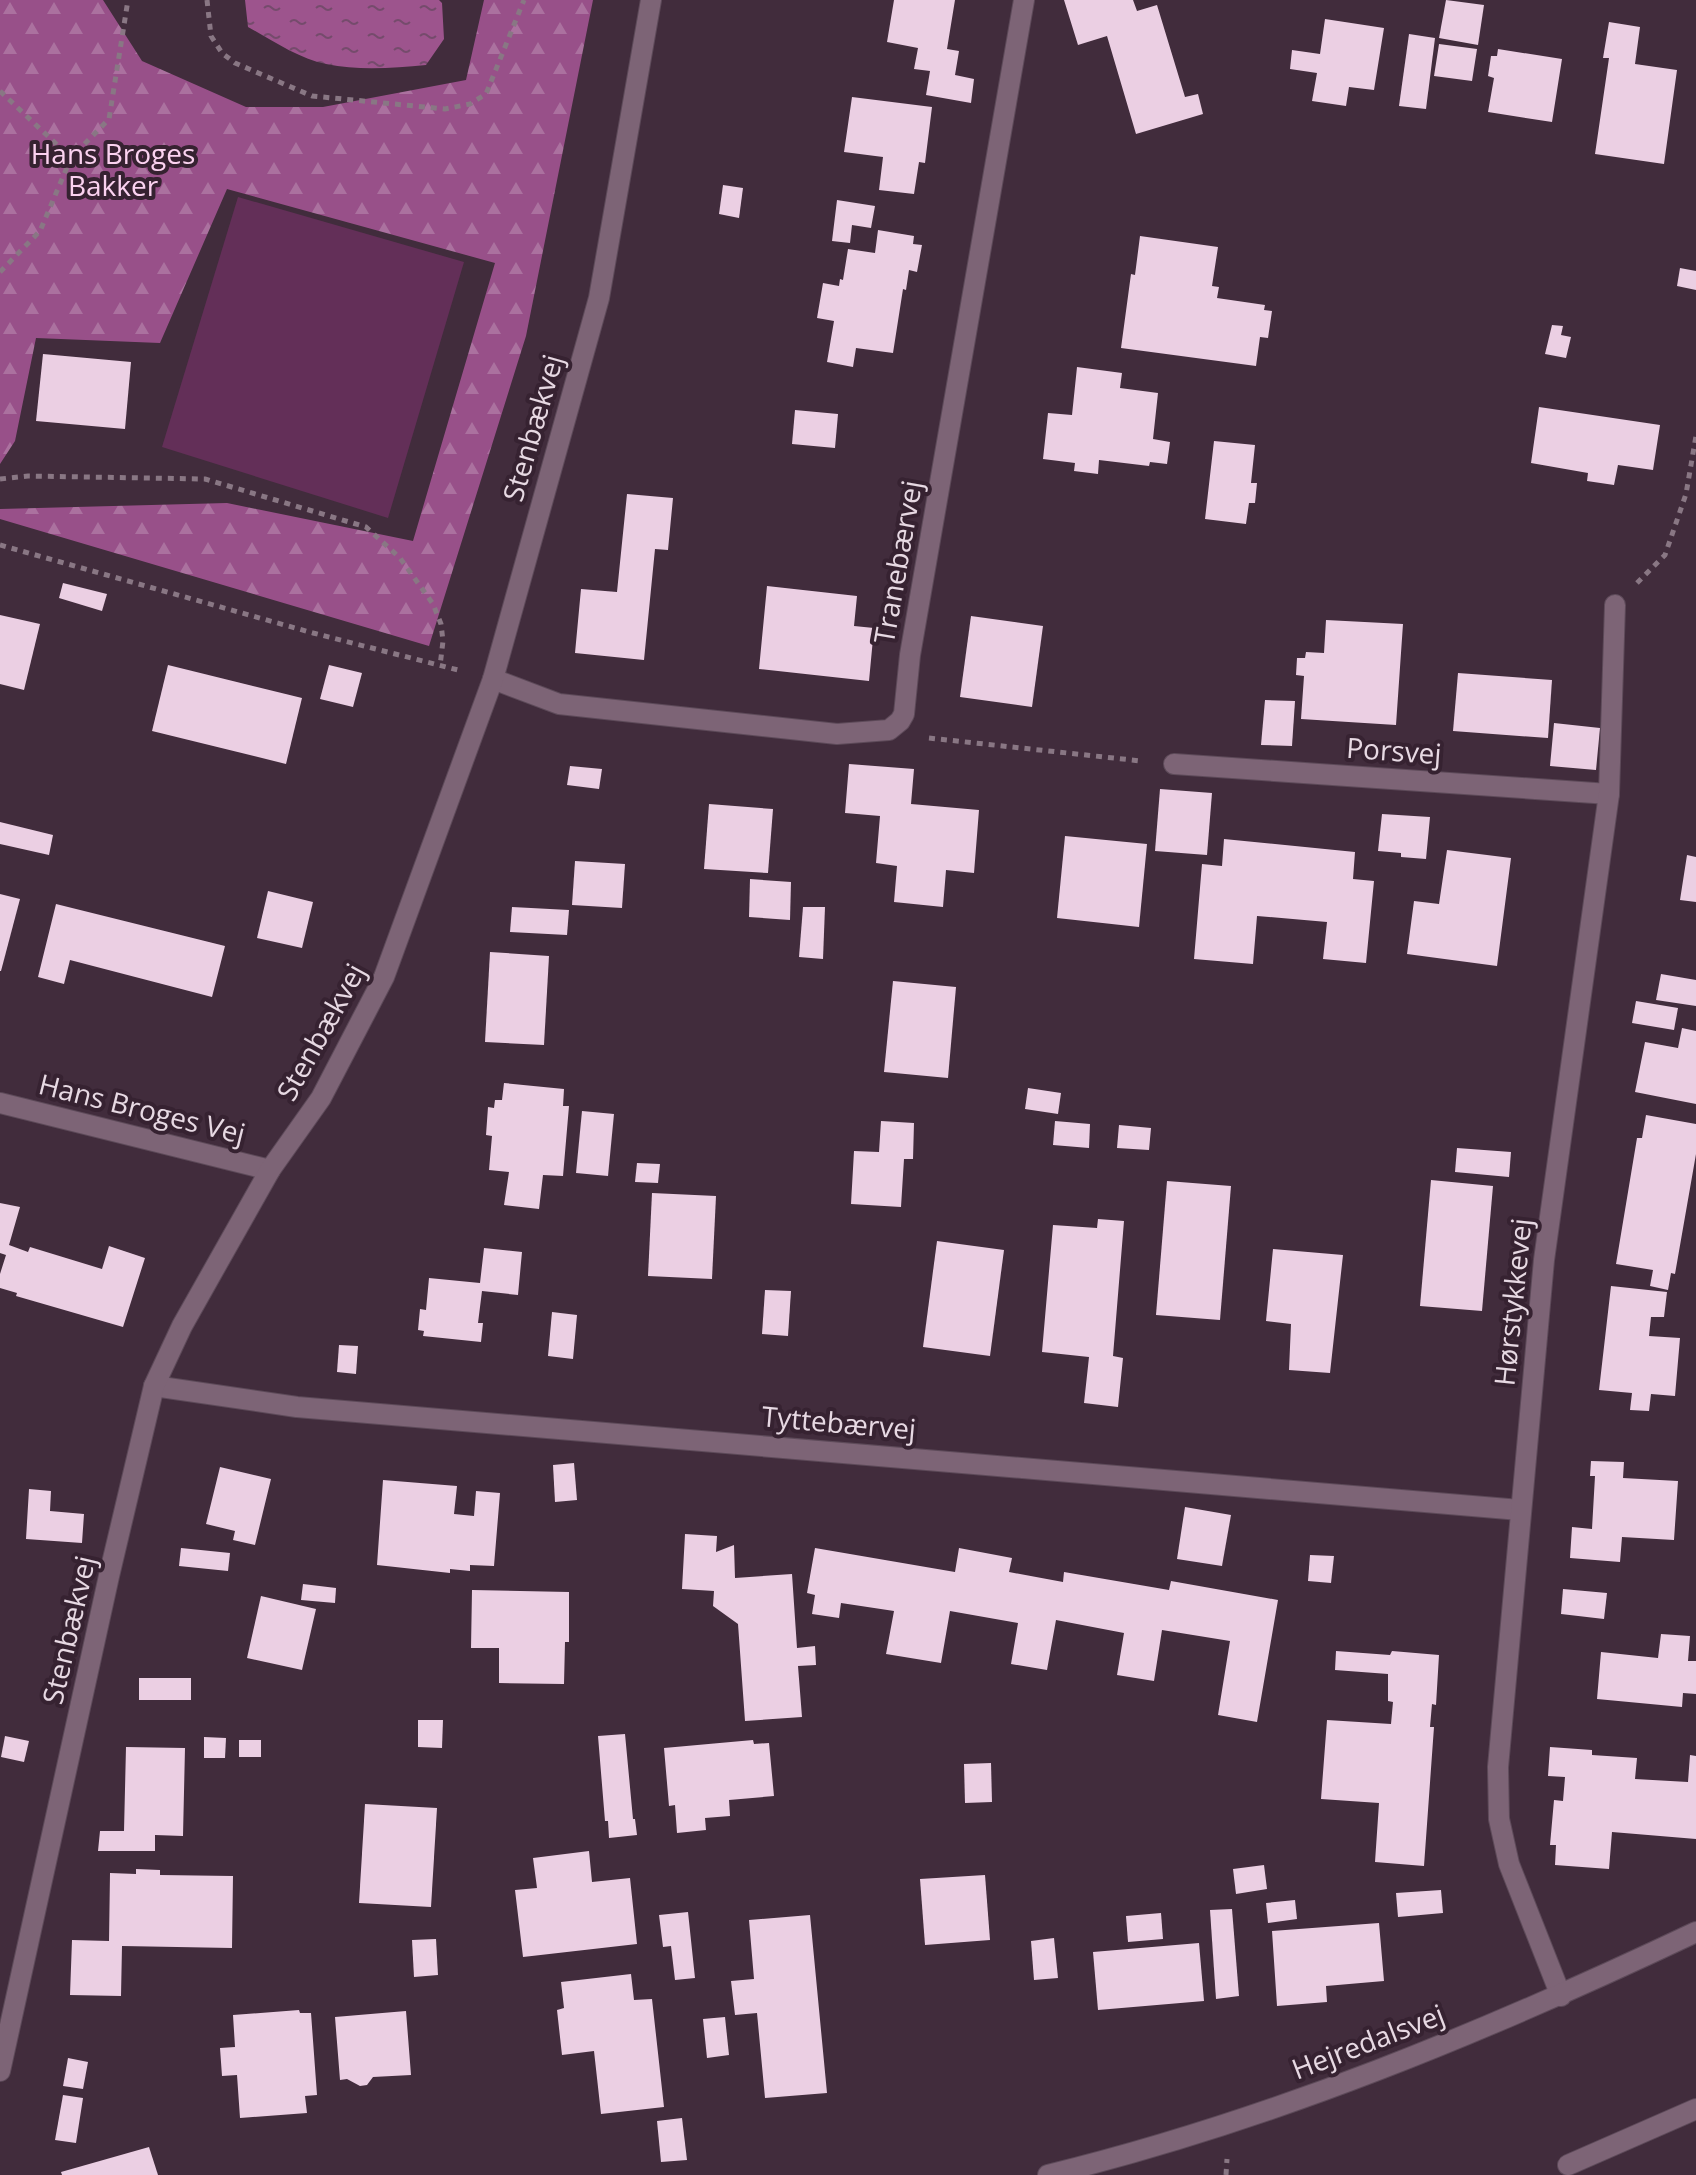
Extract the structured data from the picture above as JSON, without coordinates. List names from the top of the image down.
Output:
{
  "streets": {
    "street": [
      "Stenbækvej",
      "Tranebærvej",
      "Porsvej",
      "Hans Broges Vej",
      "Hørstykkevej",
      "Tyttebærvej",
      "Hejredalsvej"
    ]
  },
  "crossings": [
    ["Stenbækvej", "Hans Broges Vej"],
    ["Stenbækvej", "Tyttebærvej"],
    ["Porsvej", "Hørstykkevej"],
    ["Hørstykkevej", "Tyttebærvej"],
    ["Hørstykkevej", "Hejredalsvej"]
  ],
  "parks": ["Hans Broges Bakker"]
}
